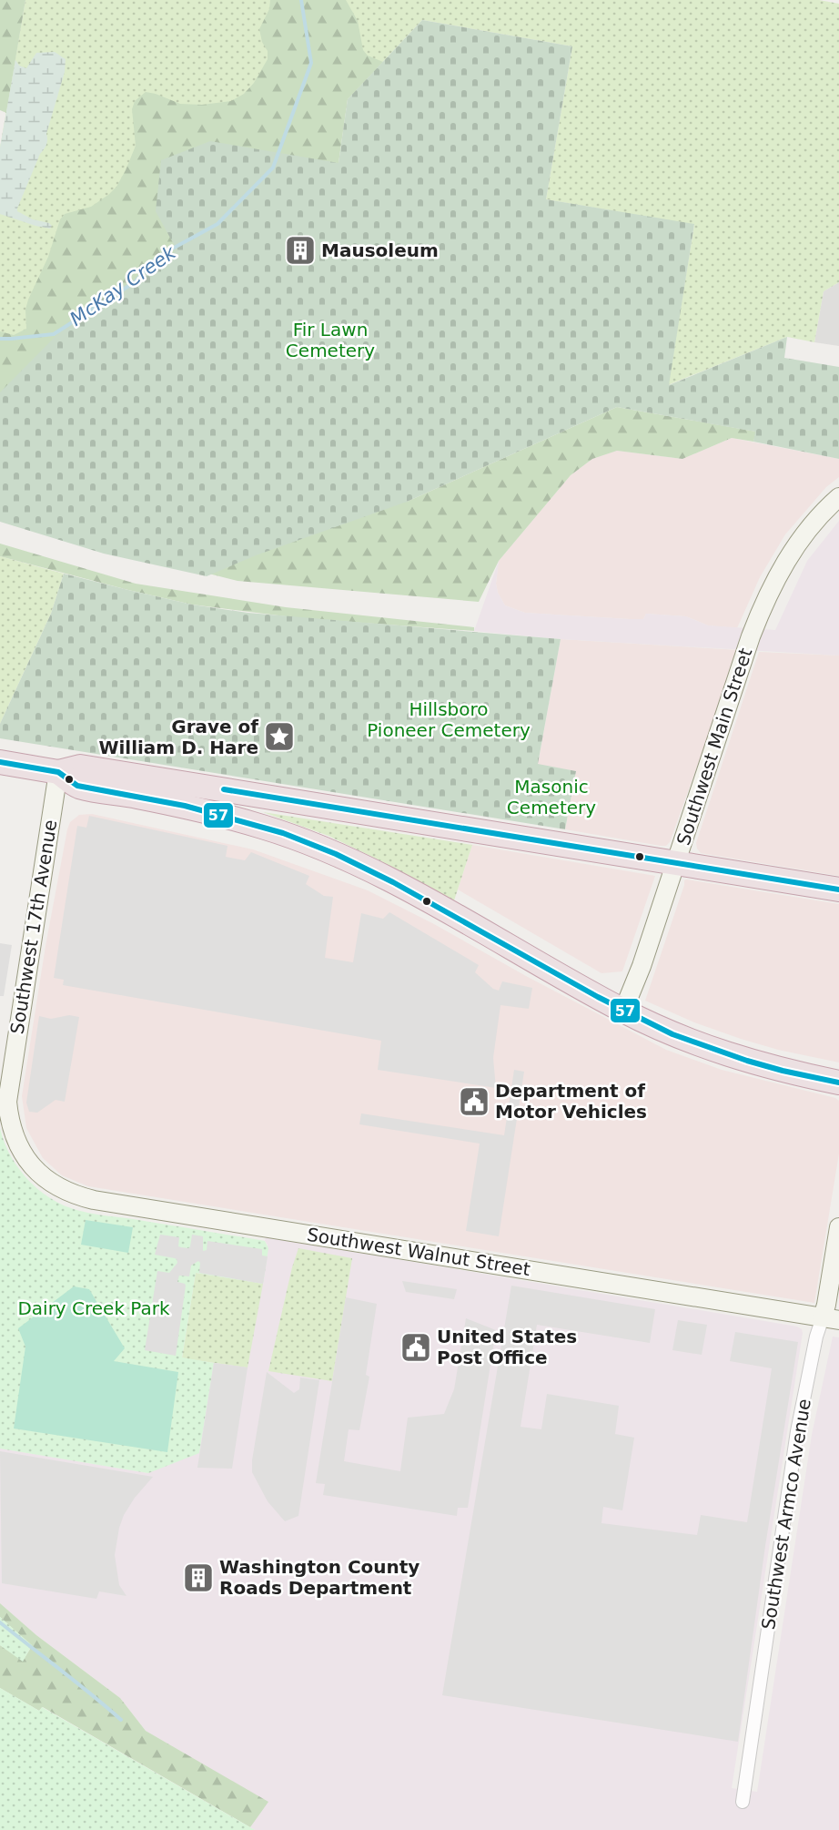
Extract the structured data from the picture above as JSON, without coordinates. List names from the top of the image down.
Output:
{
  "streets": {
    "street": [
      "Southwest Main Street",
      "Southwest 17th Avenue",
      "Southwest Walnut Street",
      "Southwest Armco Avenue"
    ]
  },
  "crossings": [
    ["Southwest 17th Avenue", "Southwest Walnut Street"],
    ["Southwest Walnut Street", "Southwest Armco Avenue"]
  ],
  "water": ["McKay Creek"],
  "parks": [
    "Fir Lawn Cemetery",
    "Hillsboro Pioneer Cemetery",
    "Masonic Cemetery",
    "Dairy Creek Park"
  ],
  "places": {
    "building": ["Mausoleum", "Washington County Roads Department"],
    "place": ["Grave of William D. Hare"],
    "public building": ["Department of Motor Vehicles", "United States Post Office"]
  },
  "lines": ["transit line 57"]
}
